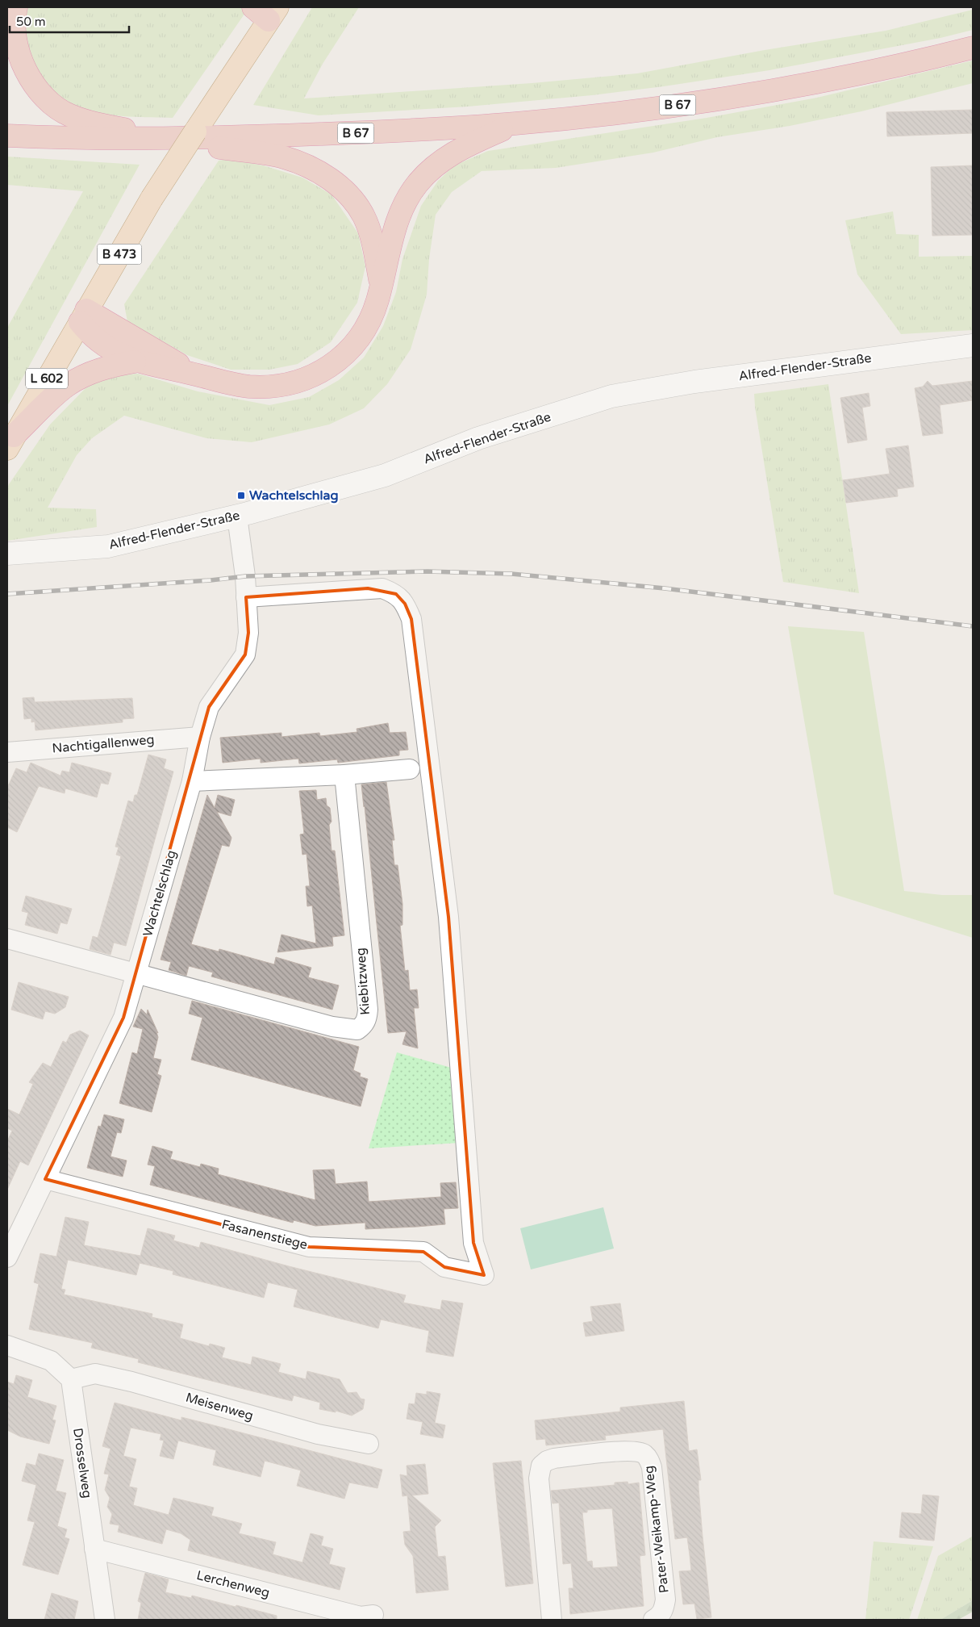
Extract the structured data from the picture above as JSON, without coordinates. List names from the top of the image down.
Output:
{
  "streets": {
    "highway": ["B 67"],
    "main road": ["B 473", "L 602"],
    "street": [
      "Alfred-Flender-Straße",
      "Nachtigallenweg",
      "Wachtelschlag",
      "Kiebitzweg",
      "Fasanenstiege",
      "Meisenweg",
      "Drosselweg",
      "Pater-Weikamp-Weg",
      "Lerchenweg"
    ]
  },
  "crossings": [
    ["B 473", "L 602"],
    ["Alfred-Flender-Straße", "Wachtelschlag"],
    ["Nachtigallenweg", "Wachtelschlag"],
    ["Wachtelschlag", "Kiebitzweg"],
    ["Wachtelschlag", "Fasanenstiege"],
    ["Meisenweg", "Drosselweg"],
    ["Drosselweg", "Lerchenweg"]
  ],
  "places": {
    "transit": ["Wachtelschlag"]
  },
  "scale_bar": "50 m"
}
